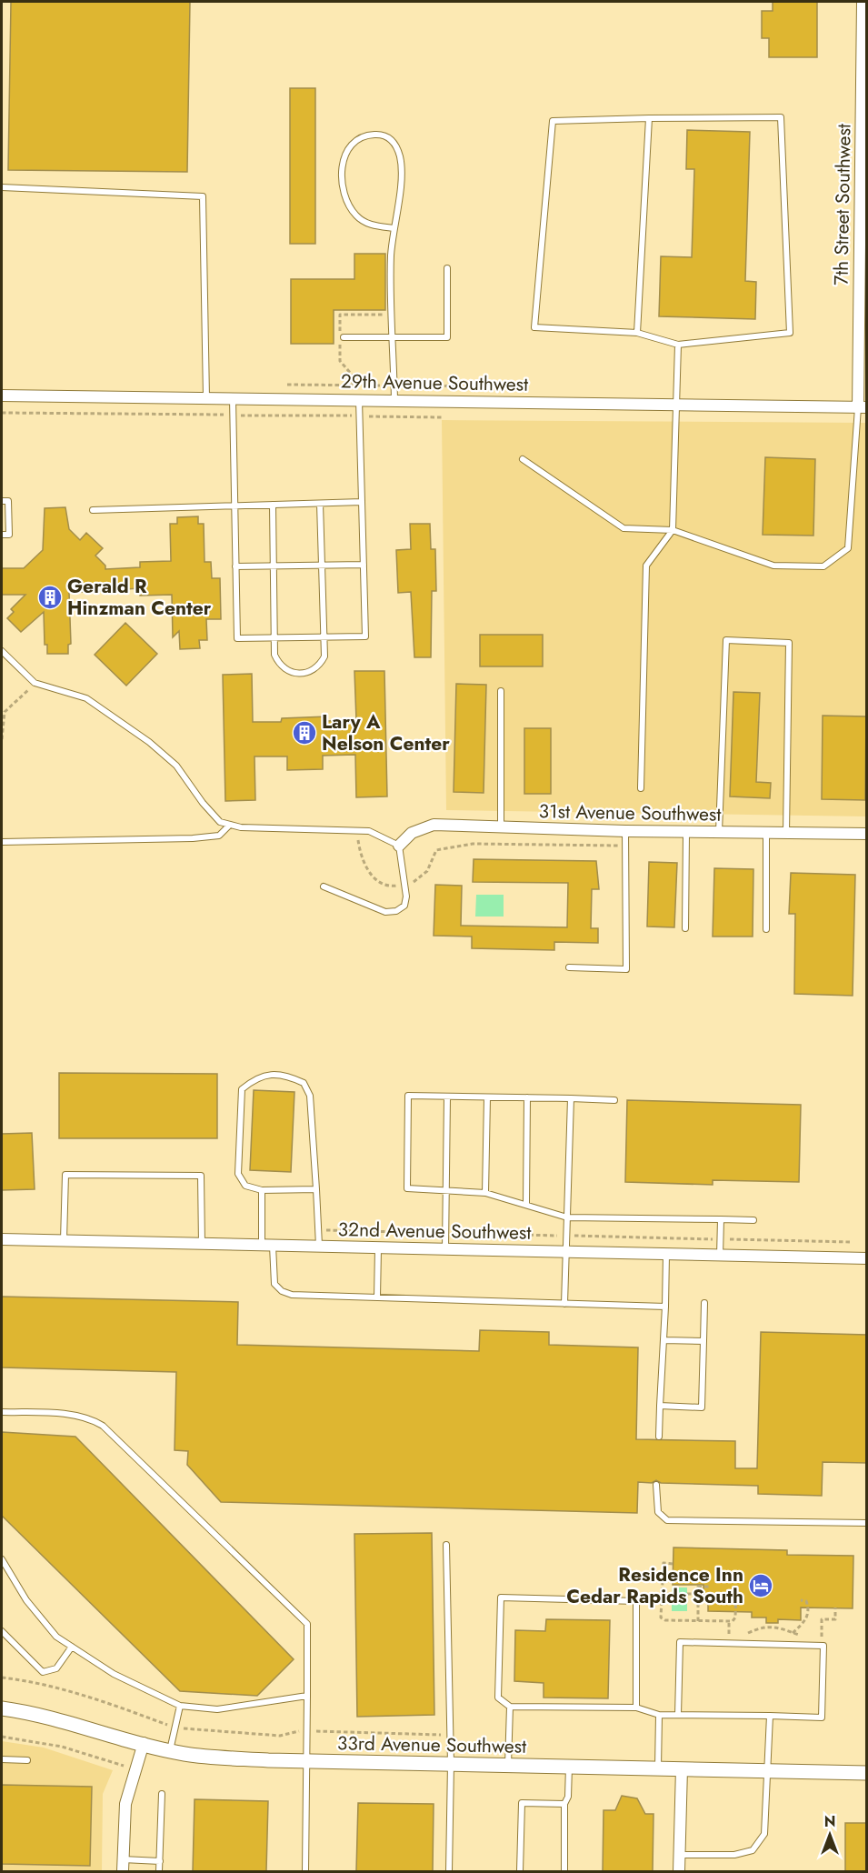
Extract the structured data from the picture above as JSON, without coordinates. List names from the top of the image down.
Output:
{
  "streets": {
    "street": [
      "7th Street Southwest",
      "29th Avenue Southwest",
      "31st Avenue Southwest",
      "32nd Avenue Southwest",
      "33rd Avenue Southwest"
    ]
  },
  "crossings": [
    ["7th Street Southwest", "29th Avenue Southwest"]
  ],
  "places": {
    "building": ["Gerald R Hinzman Center", "Lary A Nelson Center"],
    "hotel": ["Residence Inn Cedar Rapids South"]
  },
  "north": "top"
}
